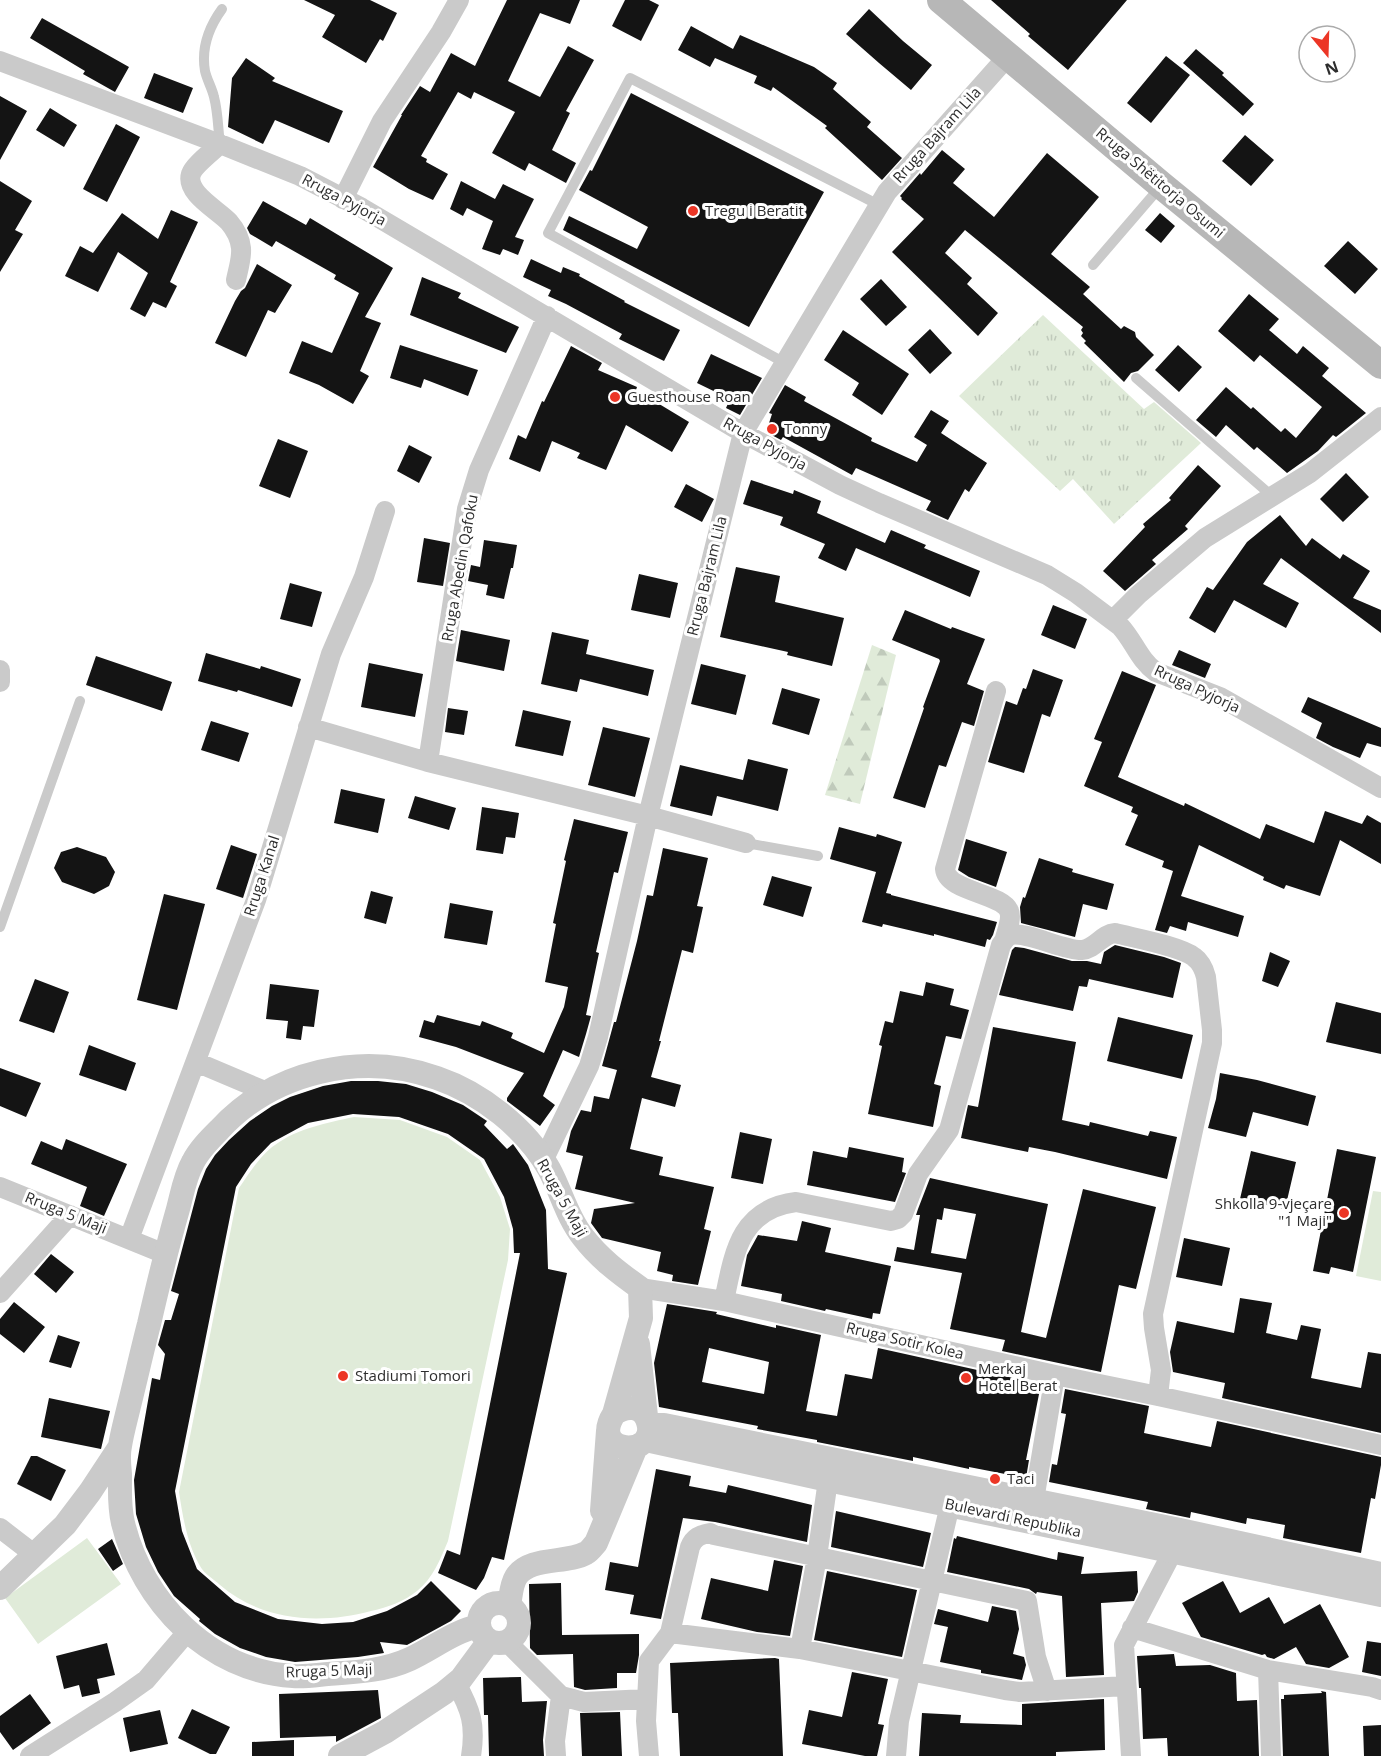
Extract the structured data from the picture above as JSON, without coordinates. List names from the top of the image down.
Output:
{
  "streets": {
    "main road": ["Rruga Shëtitorja Osumi"],
    "street": [
      "Rruga Bajram Lila",
      "Rruga Pyjorja",
      "Rruga Abedin Qafoku",
      "Rruga Kanal",
      "Rruga 5 Maji",
      "Rruga Sotir Kolea",
      "Bulevardi Republika"
    ]
  },
  "crossings": [
    ["Rruga Bajram Lila", "Rruga Shëtitorja Osumi"],
    ["Rruga Bajram Lila", "Rruga Pyjorja"],
    ["Rruga Bajram Lila", "Rruga 5 Maji"],
    ["Rruga Pyjorja", "Rruga Abedin Qafoku"],
    ["Rruga Kanal", "Rruga 5 Maji"],
    ["Rruga 5 Maji", "Rruga Sotir Kolea"]
  ],
  "places": [
    "Tregu i Beratit",
    "Guesthouse Roan",
    "Tonny",
    "Shkolla 9-vjeçare \"1 Maji\"",
    "Stadiumi Tomori",
    "Merkaj Hotel Berat",
    "Taci"
  ],
  "north": "bottom"
}
